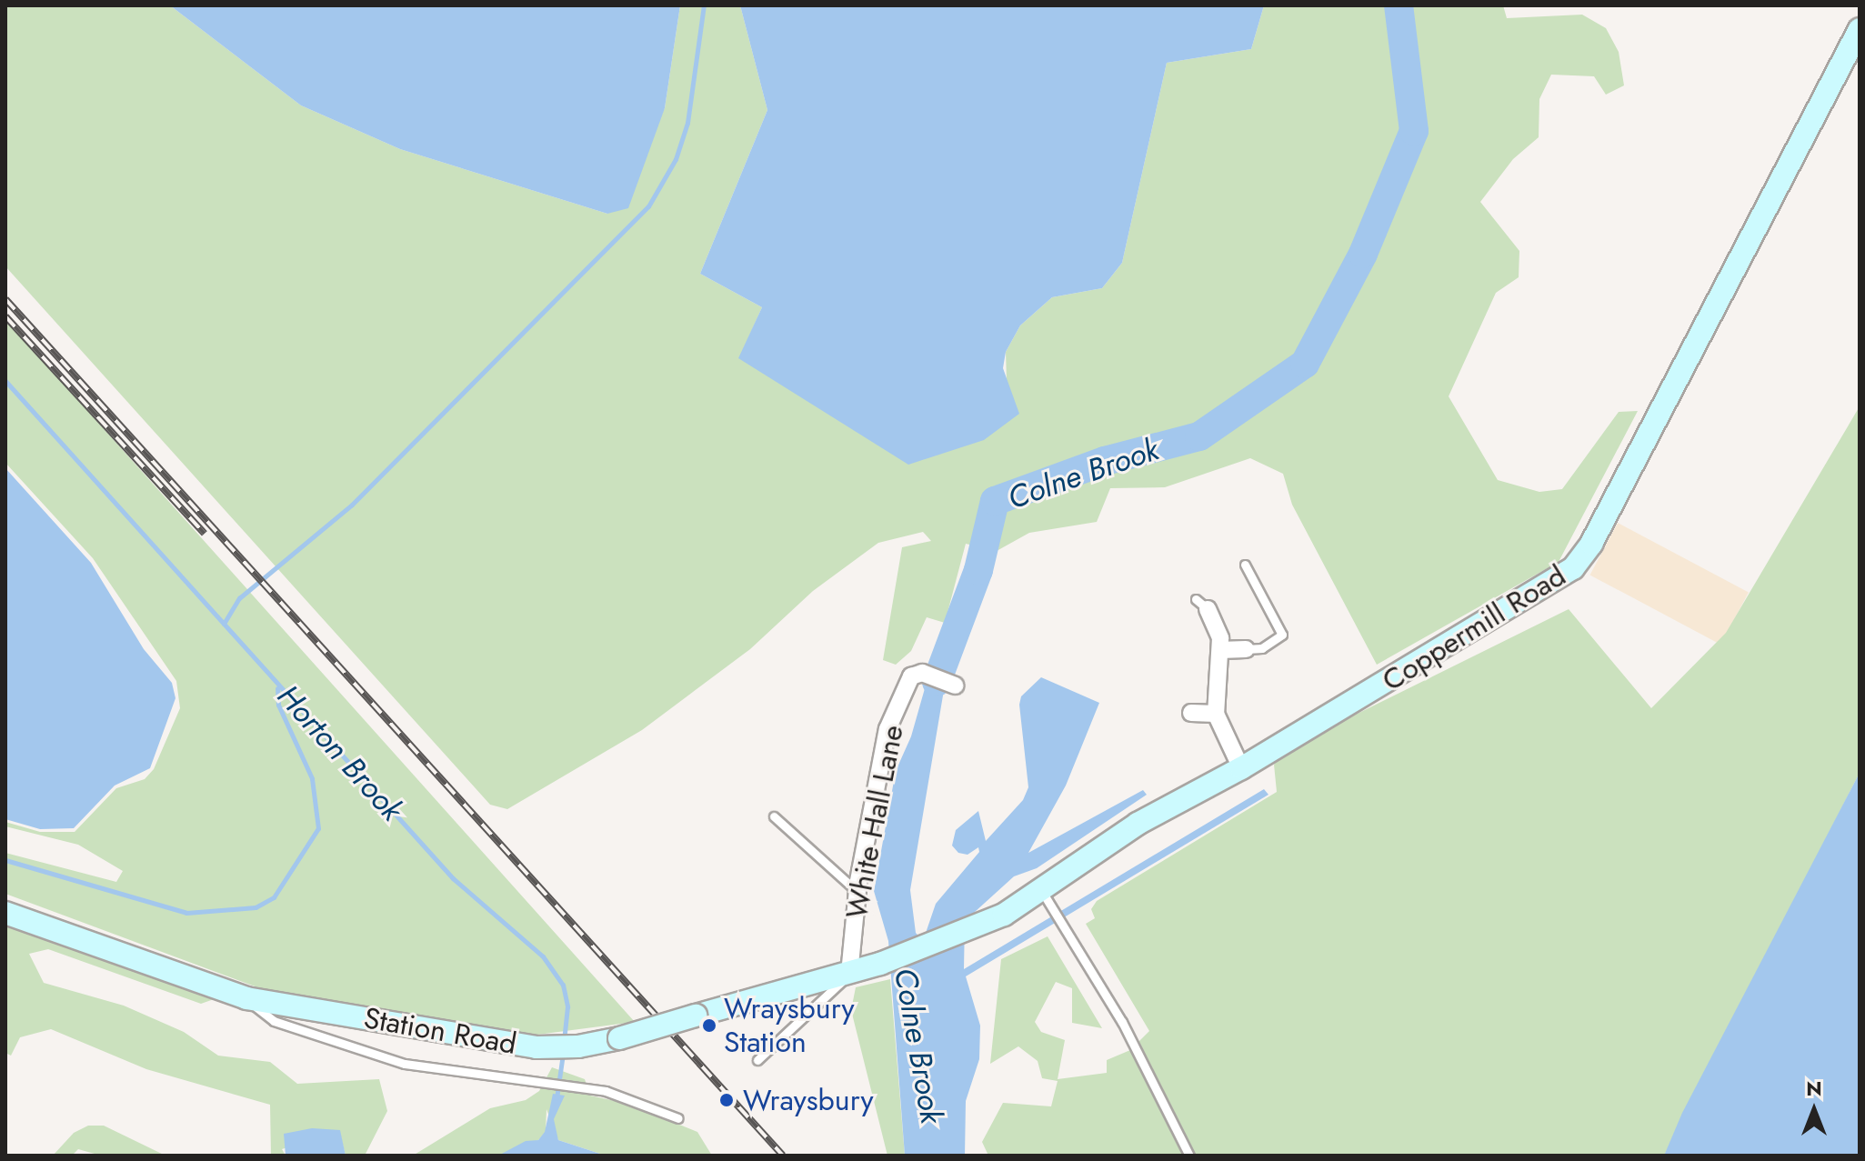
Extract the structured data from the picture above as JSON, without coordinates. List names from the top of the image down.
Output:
{
  "streets": {
    "street": ["Coppermill Road", "White Hall Lane", "Station Road"]
  },
  "crossings": [
    ["Coppermill Road", "Station Road"],
    ["White Hall Lane", "Station Road"]
  ],
  "water": ["Colne Brook", "Horton Brook"],
  "places": ["Wraysbury Station", "Wraysbury"],
  "north": "top"
}
